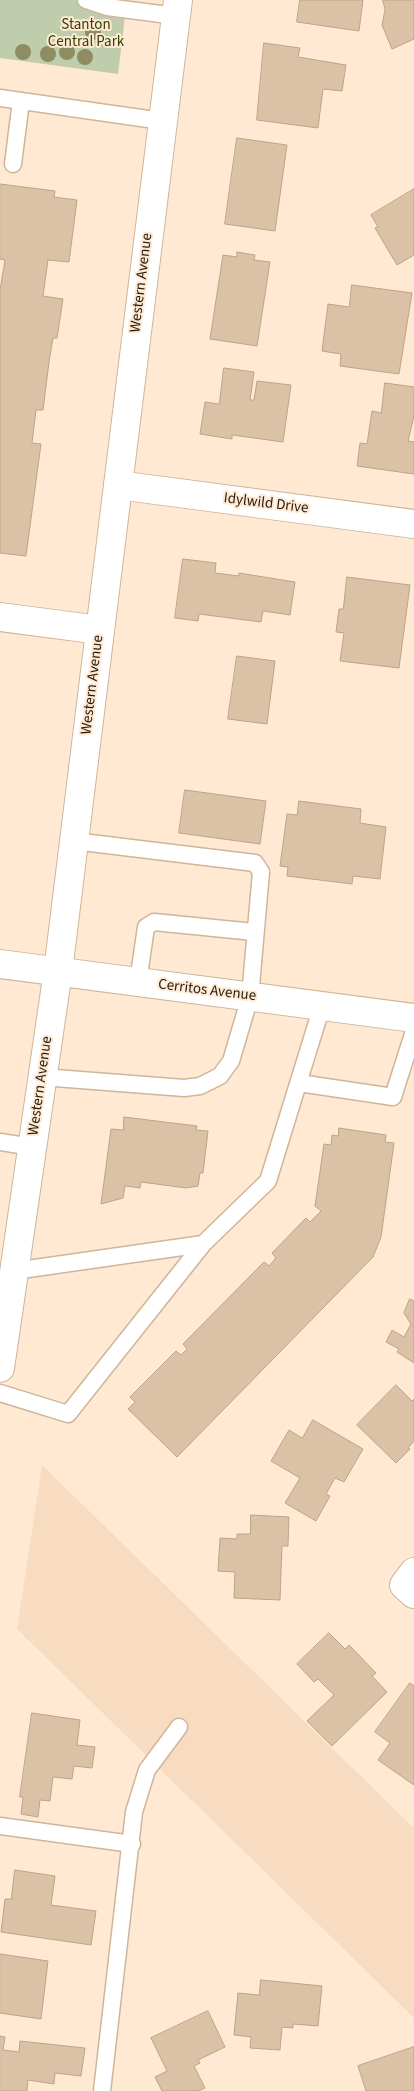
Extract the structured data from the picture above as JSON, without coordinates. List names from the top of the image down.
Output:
{
  "streets": {
    "street": ["Western Avenue", "Idylwild Drive", "Cerritos Avenue"]
  },
  "crossings": [
    ["Western Avenue", "Idylwild Drive"],
    ["Western Avenue", "Cerritos Avenue"]
  ],
  "parks": ["Stanton Central Park"]
}
